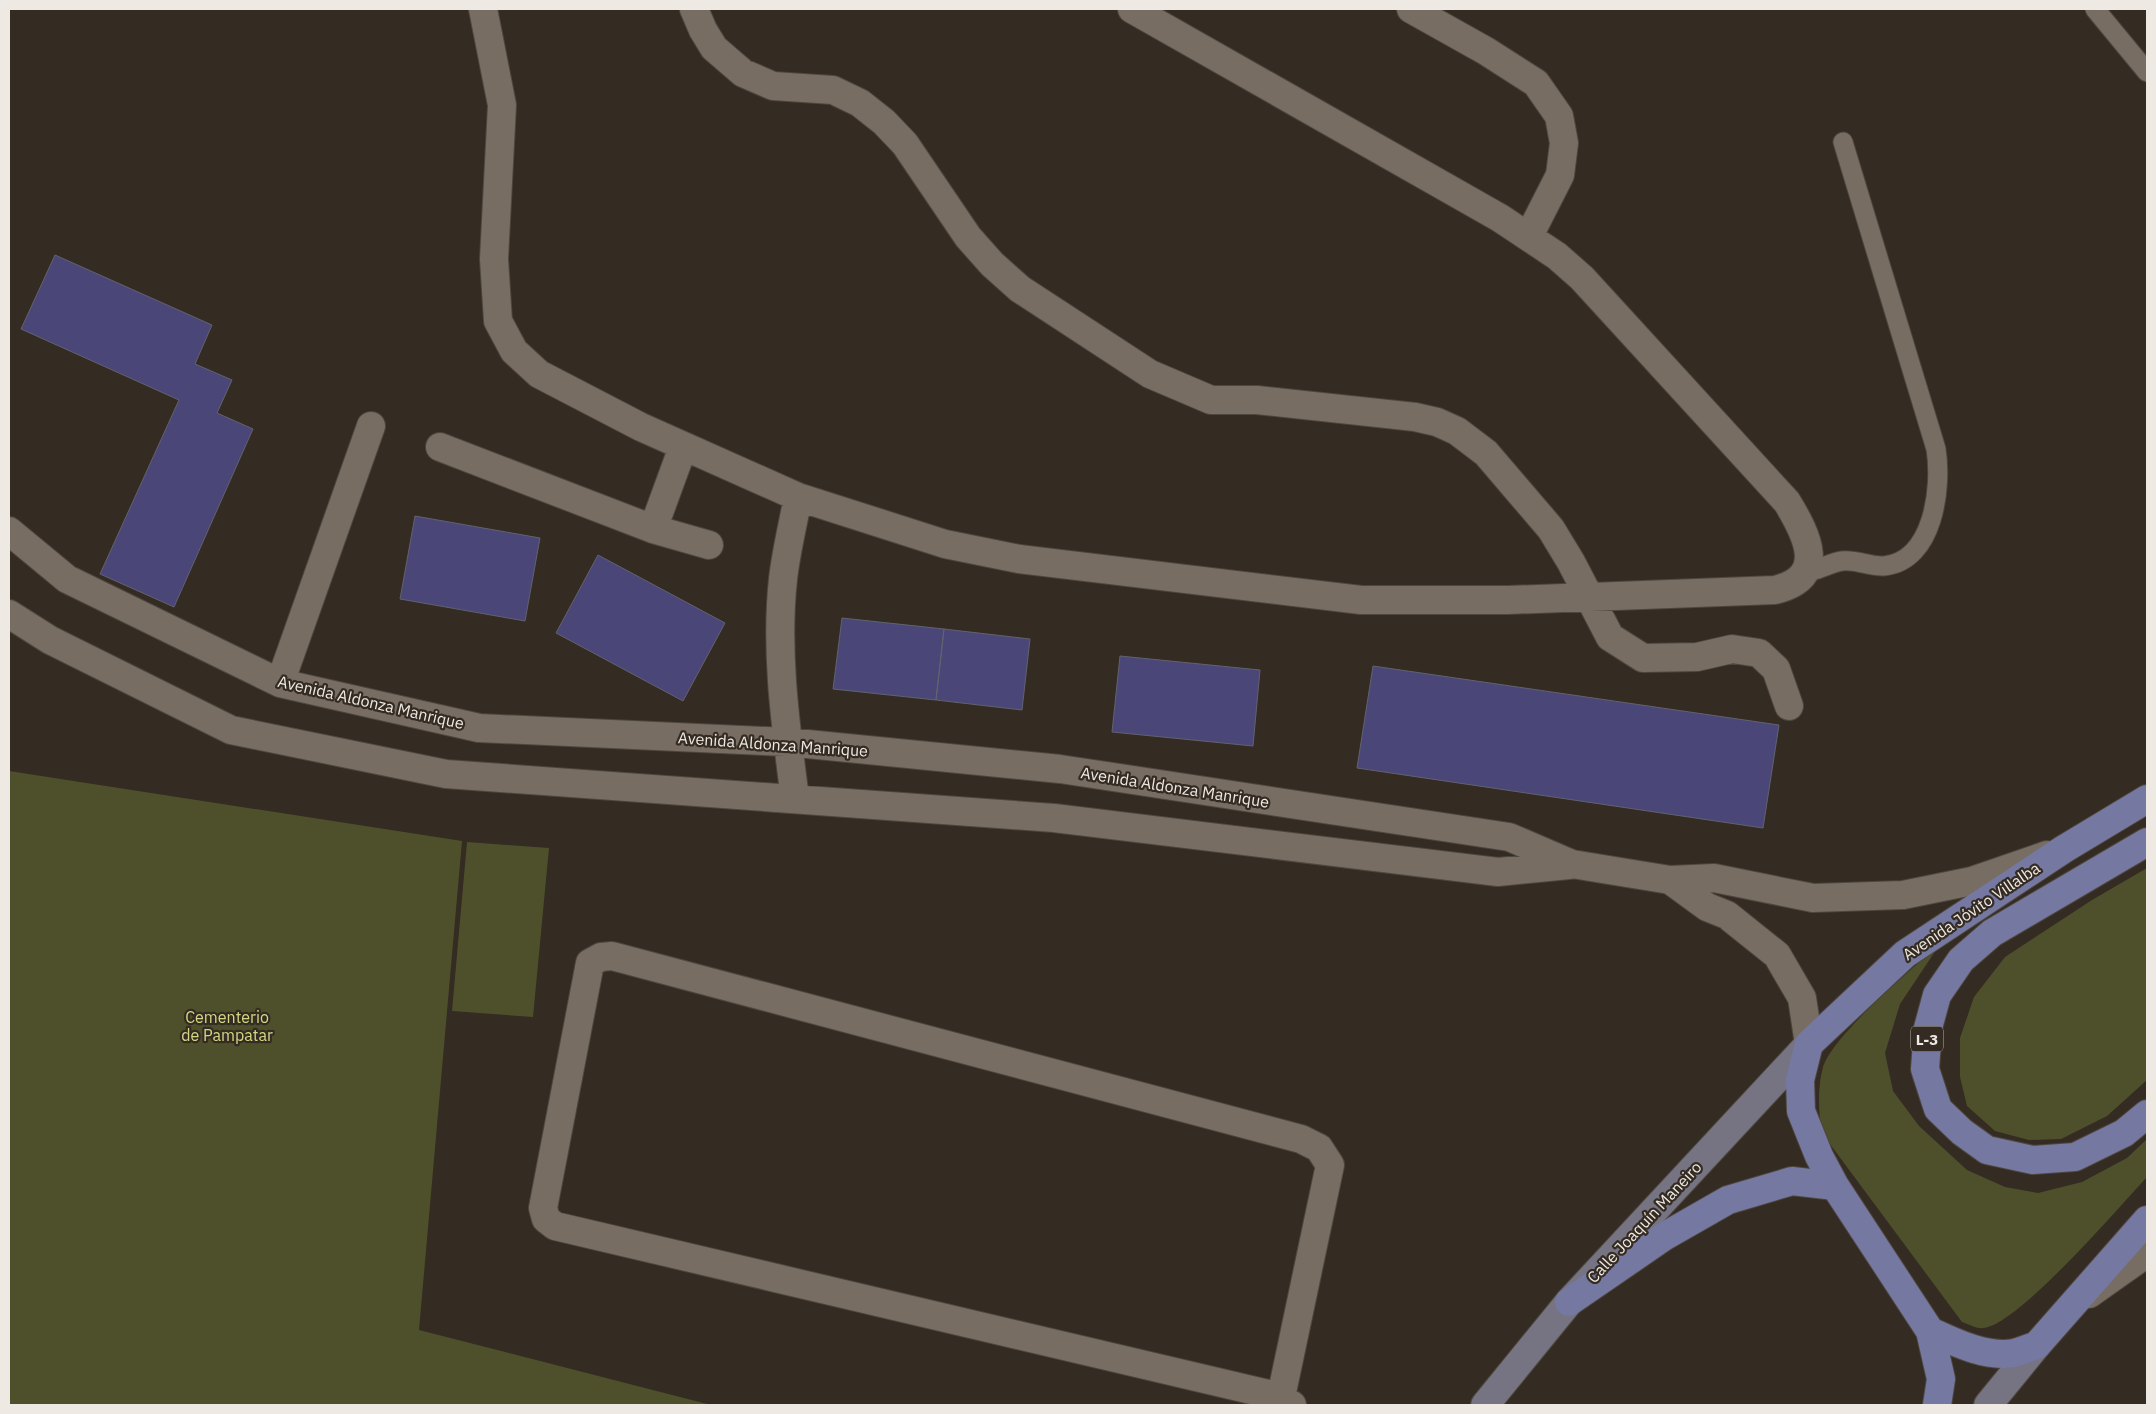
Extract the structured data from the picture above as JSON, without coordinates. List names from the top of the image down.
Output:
{
  "streets": {
    "main road": ["Avenida Jóvito Villalba", "L-3"],
    "street": ["Avenida Aldonza Manrique", "Calle Joaquín Maneiro"]
  },
  "crossings": [
    ["Avenida Aldonza Manrique", "Avenida Jóvito Villalba"],
    ["Avenida Aldonza Manrique", "Calle Joaquín Maneiro"],
    ["Avenida Jóvito Villalba", "Calle Joaquín Maneiro"]
  ],
  "parks": ["Cementerio de Pampatar"]
}
